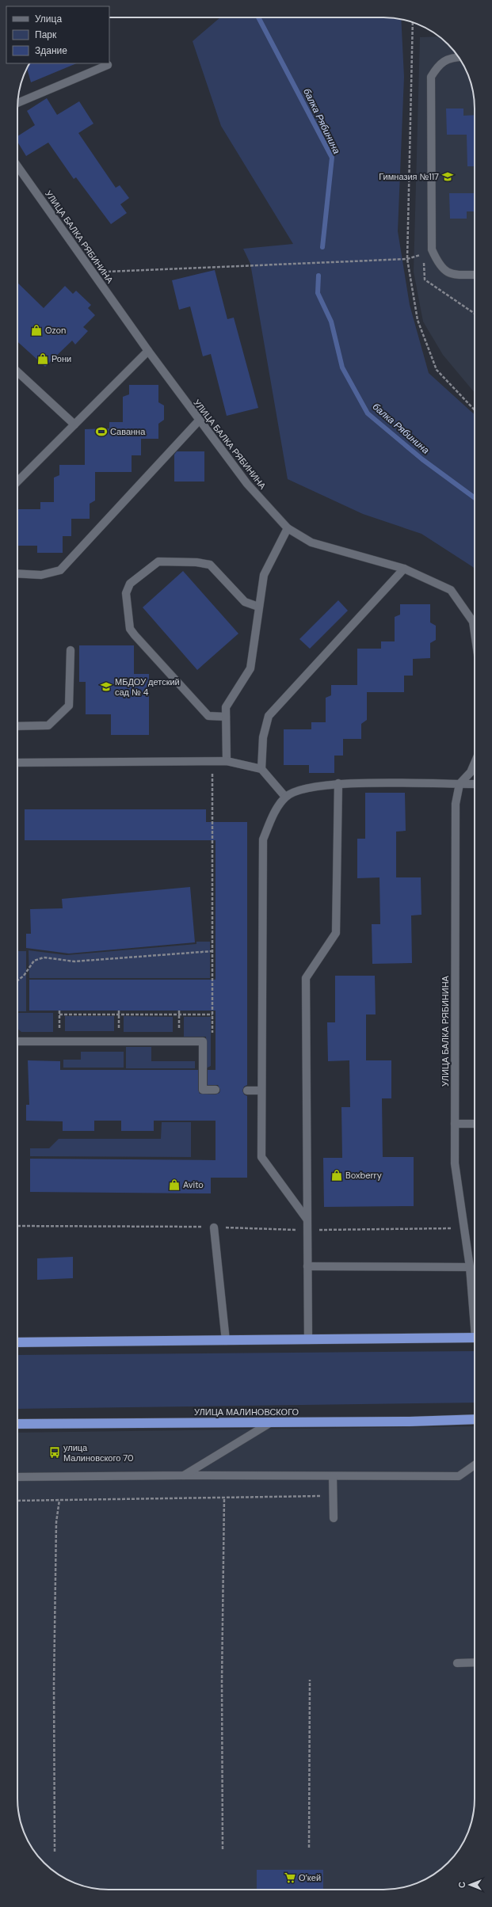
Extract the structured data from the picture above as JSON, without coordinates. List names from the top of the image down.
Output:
{
  "streets": {
    "highway": ["УЛИЦА МАЛИНОВСКОГО"],
    "street": ["УЛИЦА БАЛКА РЯБИНИНА"]
  },
  "water": ["балка Рябинина"],
  "places": {
    "school or university": ["Гимназия №117", "МБДОУ детский сад № 4"],
    "shop": [
      "Ozon",
      "Рони",
      "Boxberry",
      "Avito"
    ],
    "sports": ["Саванна"],
    "bus stop": ["улица Малиновского 70"],
    "supermarket": ["О’кей"]
  },
  "legend": ["Улица", "Парк", "Здание"],
  "north": "left"
}
